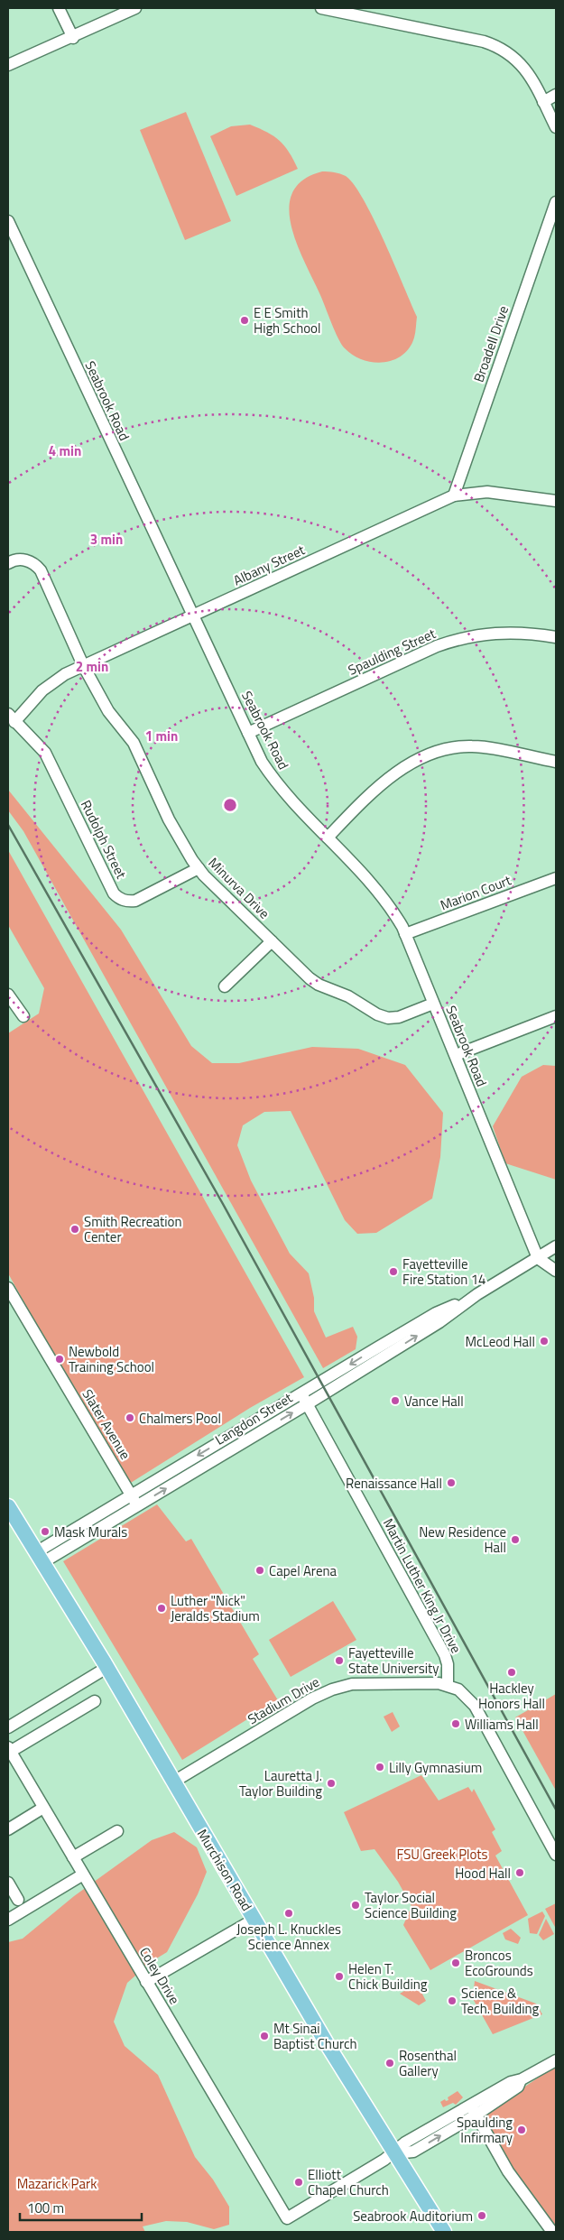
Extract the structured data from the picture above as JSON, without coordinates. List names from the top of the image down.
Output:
{
  "streets": {
    "main road": ["Murchison Road"],
    "street": [
      "Broadell Drive",
      "Seabrook Road",
      "Albany Street",
      "Spaulding Street",
      "Rudolph Street",
      "Minurva Drive",
      "Marion Court",
      "Langdon Street",
      "Slater Avenue",
      "Martin Luther King Jr Drive",
      "Stadium Drive",
      "Coley Drive"
    ]
  },
  "crossings": [
    ["Broadell Drive", "Albany Street"],
    ["Seabrook Road", "Albany Street"],
    ["Seabrook Road", "Spaulding Street"],
    ["Seabrook Road", "Minurva Drive"],
    ["Seabrook Road", "Marion Court"],
    ["Seabrook Road", "Langdon Street"],
    ["Albany Street", "Rudolph Street"],
    ["Albany Street", "Minurva Drive"],
    ["Rudolph Street", "Minurva Drive"],
    ["Langdon Street", "Slater Avenue"],
    ["Langdon Street", "Martin Luther King Jr Drive"],
    ["Langdon Street", "Murchison Road"],
    ["Martin Luther King Jr Drive", "Stadium Drive"],
    ["Stadium Drive", "Murchison Road"],
    ["Murchison Road", "Coley Drive"]
  ],
  "parks": ["FSU Greek Plots", "Mazarick Park"],
  "places": [
    "E E Smith High School",
    "Smith Recreation Center",
    "Fayetteville Fire Station 14",
    "McLeod Hall",
    "Newbold Training School",
    "Vance Hall",
    "Chalmers Pool",
    "Renaissance Hall",
    "Mask Murals",
    "New Residence Hall",
    "Capel Arena",
    "Luther \"Nick\" Jeralds Stadium",
    "Fayetteville State University",
    "Hackley Honors Hall",
    "Williams Hall",
    "Lilly Gymnasium",
    "Lauretta J. Taylor Building",
    "Hood Hall",
    "Taylor Social Science Building",
    "Joseph L. Knuckles Science Annex",
    "Broncos EcoGrounds",
    "Helen T. Chick Building",
    "Science & Tech. Building",
    "Mt Sinai Baptist Church",
    "Rosenthal Gallery",
    "Spaulding Infirmary",
    "Elliott Chapel Church",
    "Seabrook Auditorium"
  ],
  "scale_bar": "100 m",
  "rings": [
    "4 min",
    "3 min",
    "2 min",
    "1 min"
  ]
}
